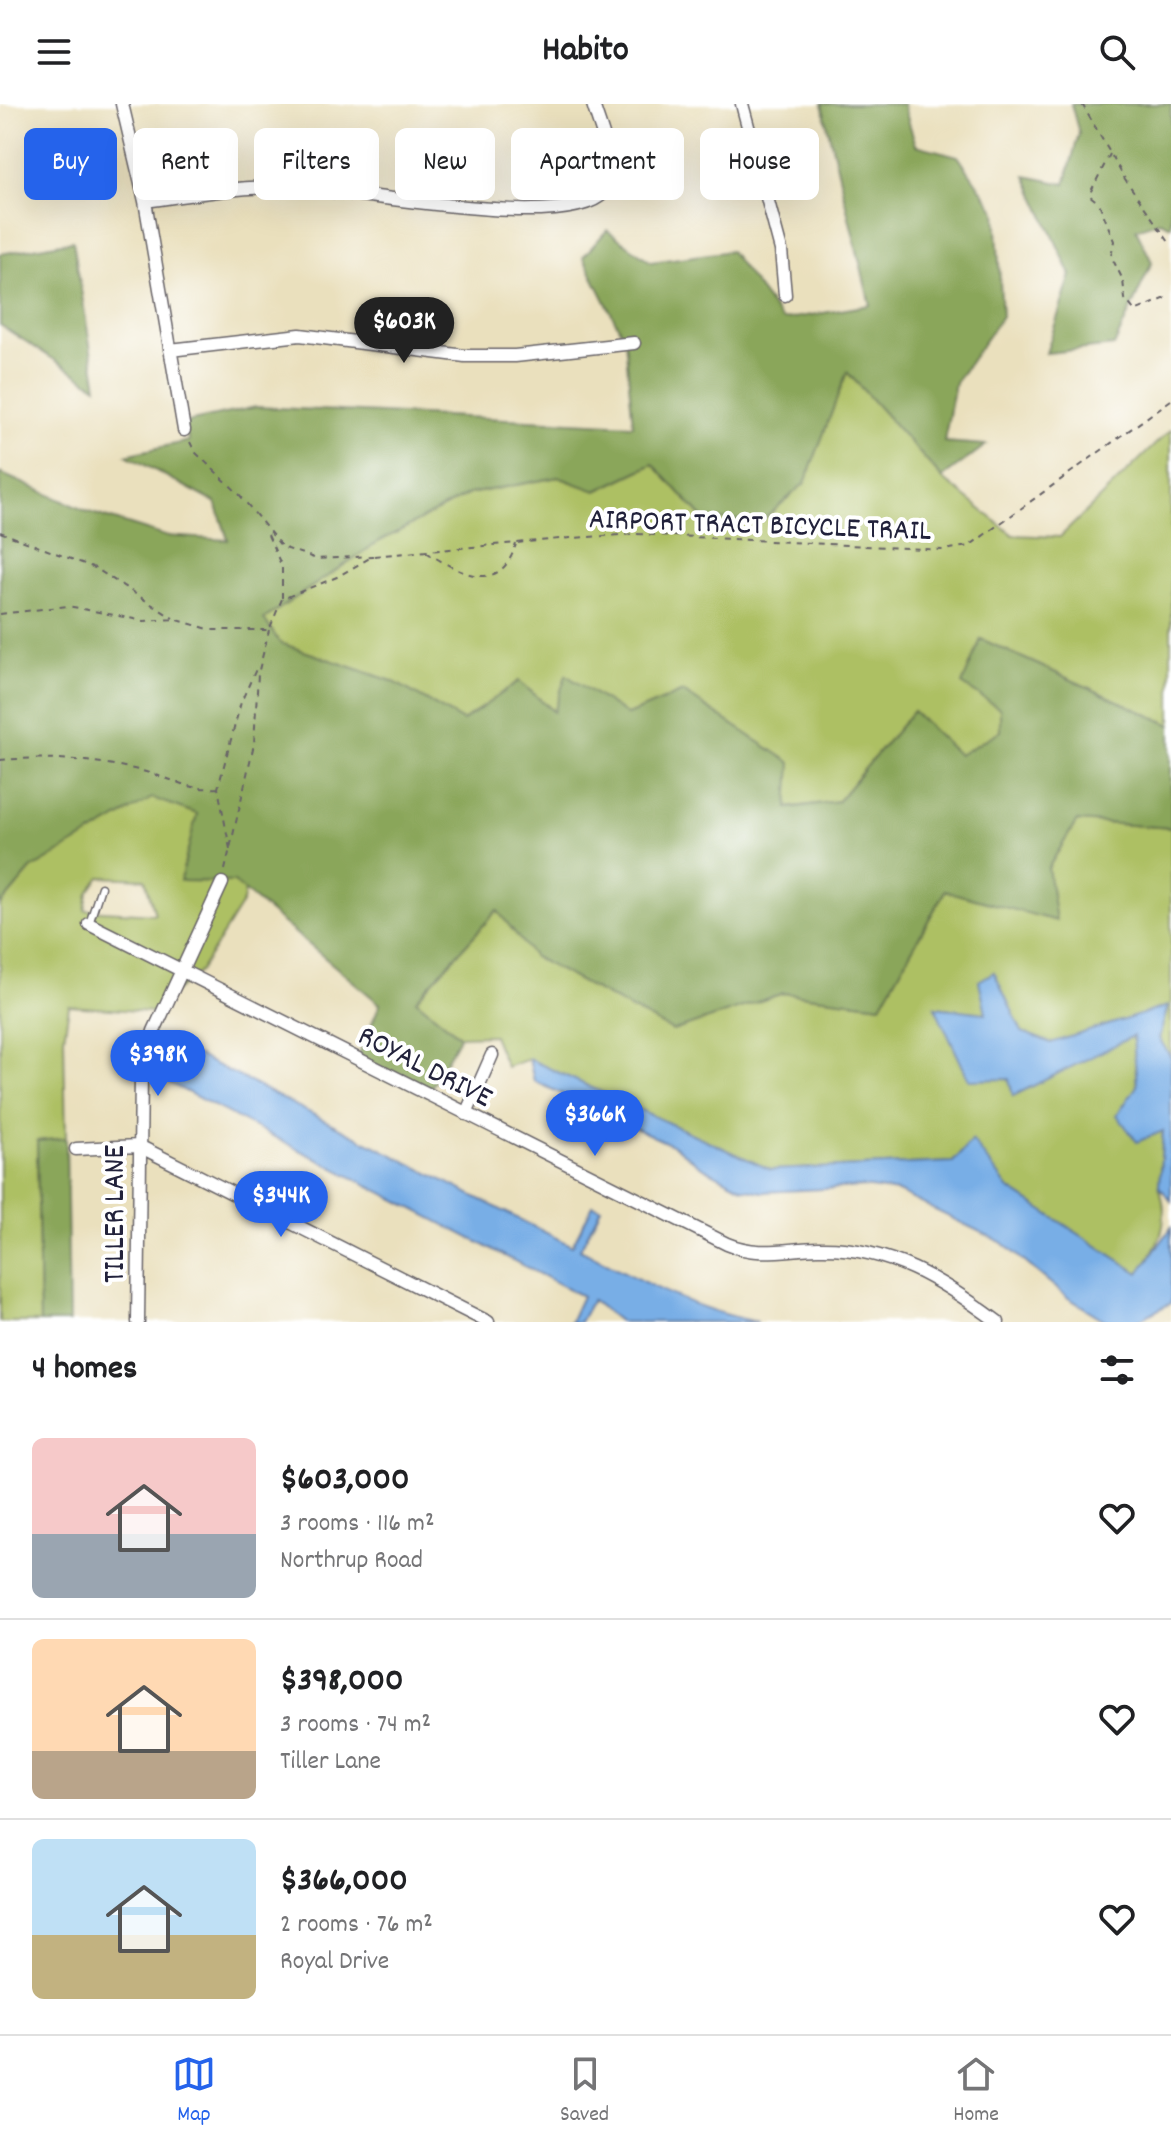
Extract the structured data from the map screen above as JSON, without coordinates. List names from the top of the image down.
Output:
{
  "streets": {
    "street": ["ROYAL DRIVE", "TILLER LANE"],
    "path": ["AIRPORT TRACT BICYCLE TRAIL"]
  },
  "crossings": [
    ["ROYAL DRIVE", "TILLER LANE"]
  ],
  "page": {
    "header": "Habito",
    "chip": [
      "Buy",
      "Rent",
      "Filters",
      "New",
      "Apartment",
      "House"
    ],
    "price": [
      "$603K",
      "$398K",
      "$366K",
      "$344K"
    ],
    "heading": "4 homes",
    "list": [
      {
        "name": "$603,000",
        "note": "3 rooms · 116 m² · Northrup Road"
      },
      {
        "name": "$398,000",
        "note": "3 rooms · 74 m² · Tiller Lane"
      },
      {
        "name": "$366,000",
        "note": "2 rooms · 76 m² · Royal Drive"
      }
    ],
    "tabs": ["Map", "Saved", "Home"]
  }
}
